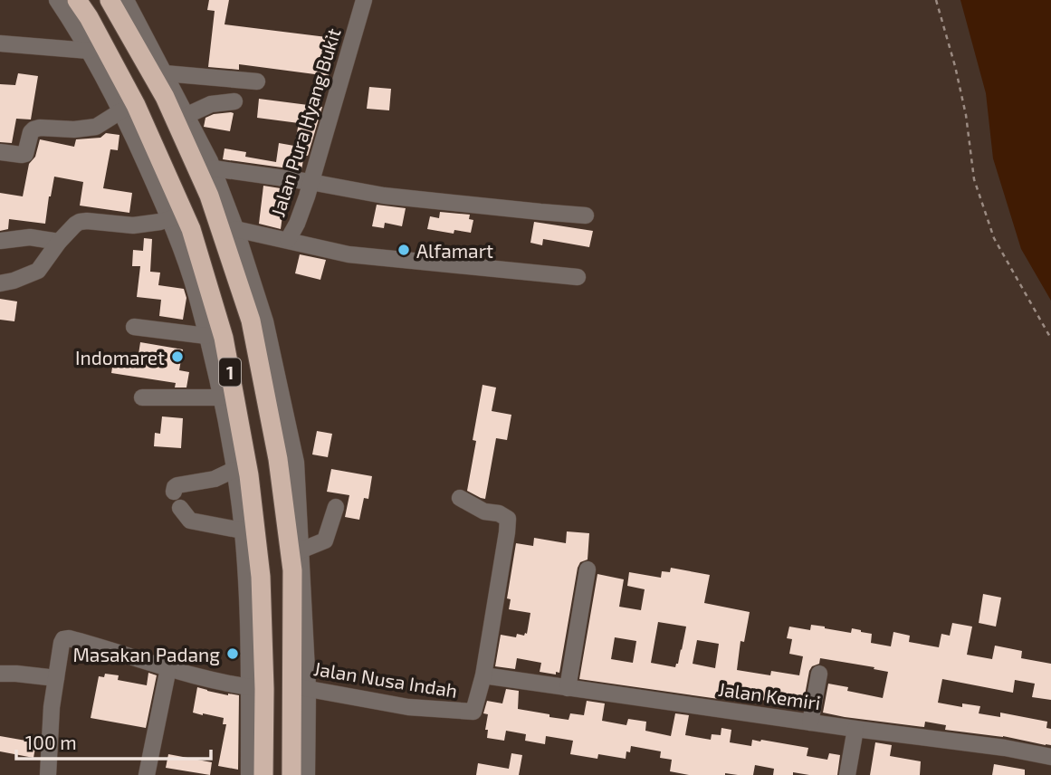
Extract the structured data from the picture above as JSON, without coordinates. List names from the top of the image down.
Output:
{
  "streets": {
    "highway": ["1"],
    "street": ["Jalan Pura Hyang Bukit", "Jalan Nusa Indah", "Jalan Kemiri"]
  },
  "crossings": [
    ["1", "Jalan Nusa Indah"],
    ["Jalan Nusa Indah", "Jalan Kemiri"]
  ],
  "places": ["Alfamart", "Indomaret", "Masakan Padang"],
  "scale_bar": "100 m"
}
